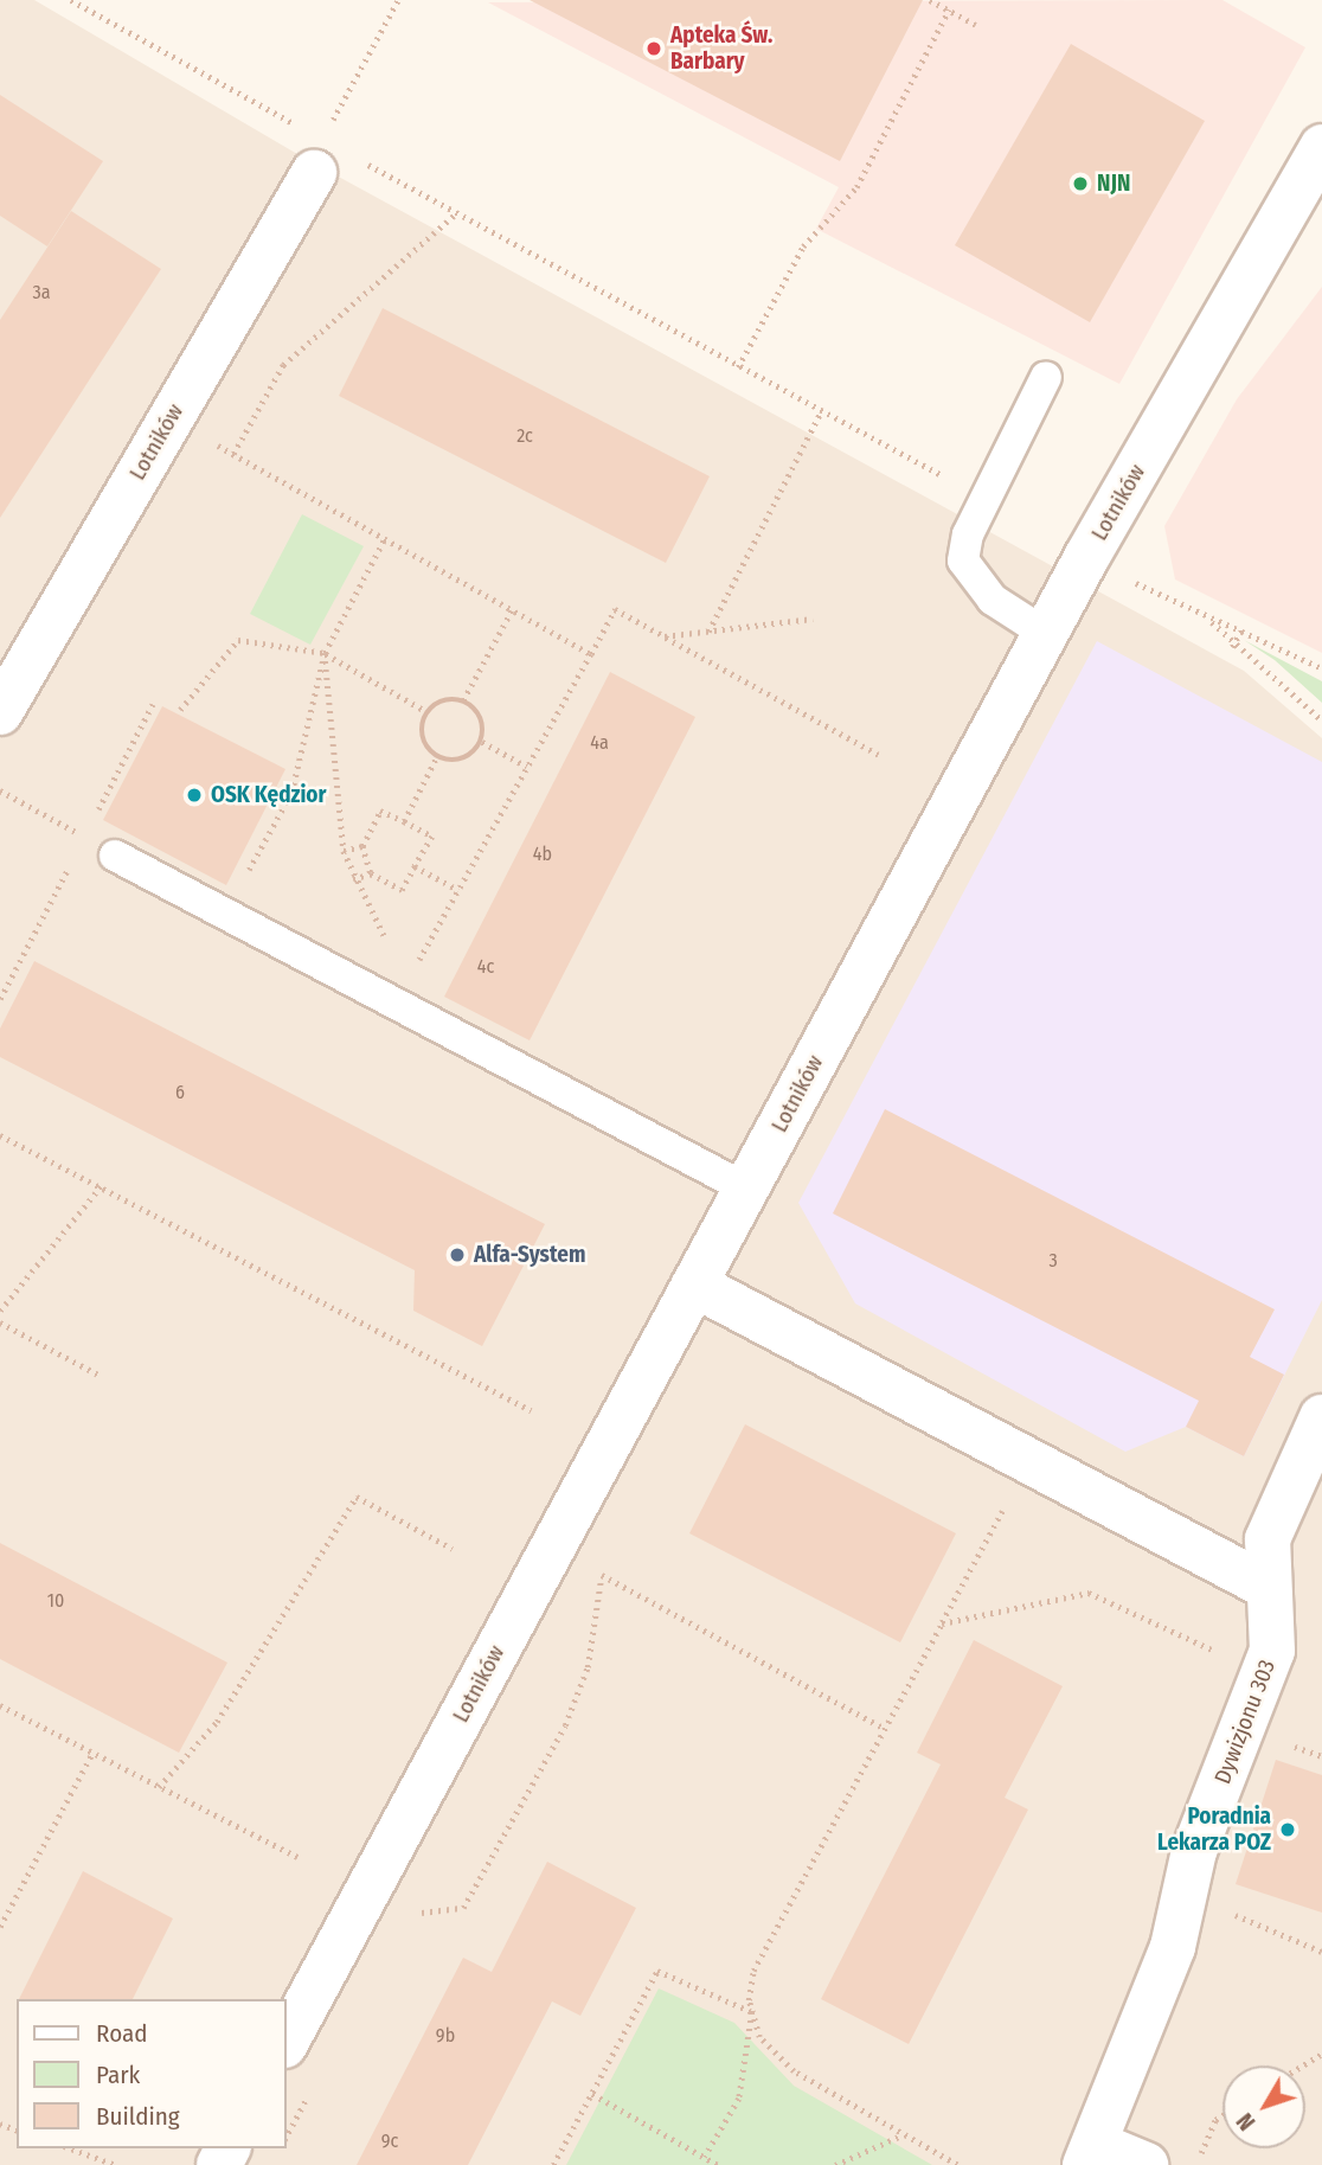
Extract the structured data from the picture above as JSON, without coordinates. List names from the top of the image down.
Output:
{
  "streets": {
    "street": ["Lotników", "Dywizjonu 303"]
  },
  "places": [
    "Apteka Św. Barbary",
    "NJN",
    "OSK Kędzior",
    "Alfa-System",
    "Poradnia Lekarza POZ"
  ],
  "house_numbers": [
    "3a",
    "2c",
    "4a",
    "4b",
    "4c",
    "6",
    "3",
    "10",
    "9b",
    "9c"
  ],
  "legend": ["Road", "Park", "Building"],
  "north": "bottom left"
}
